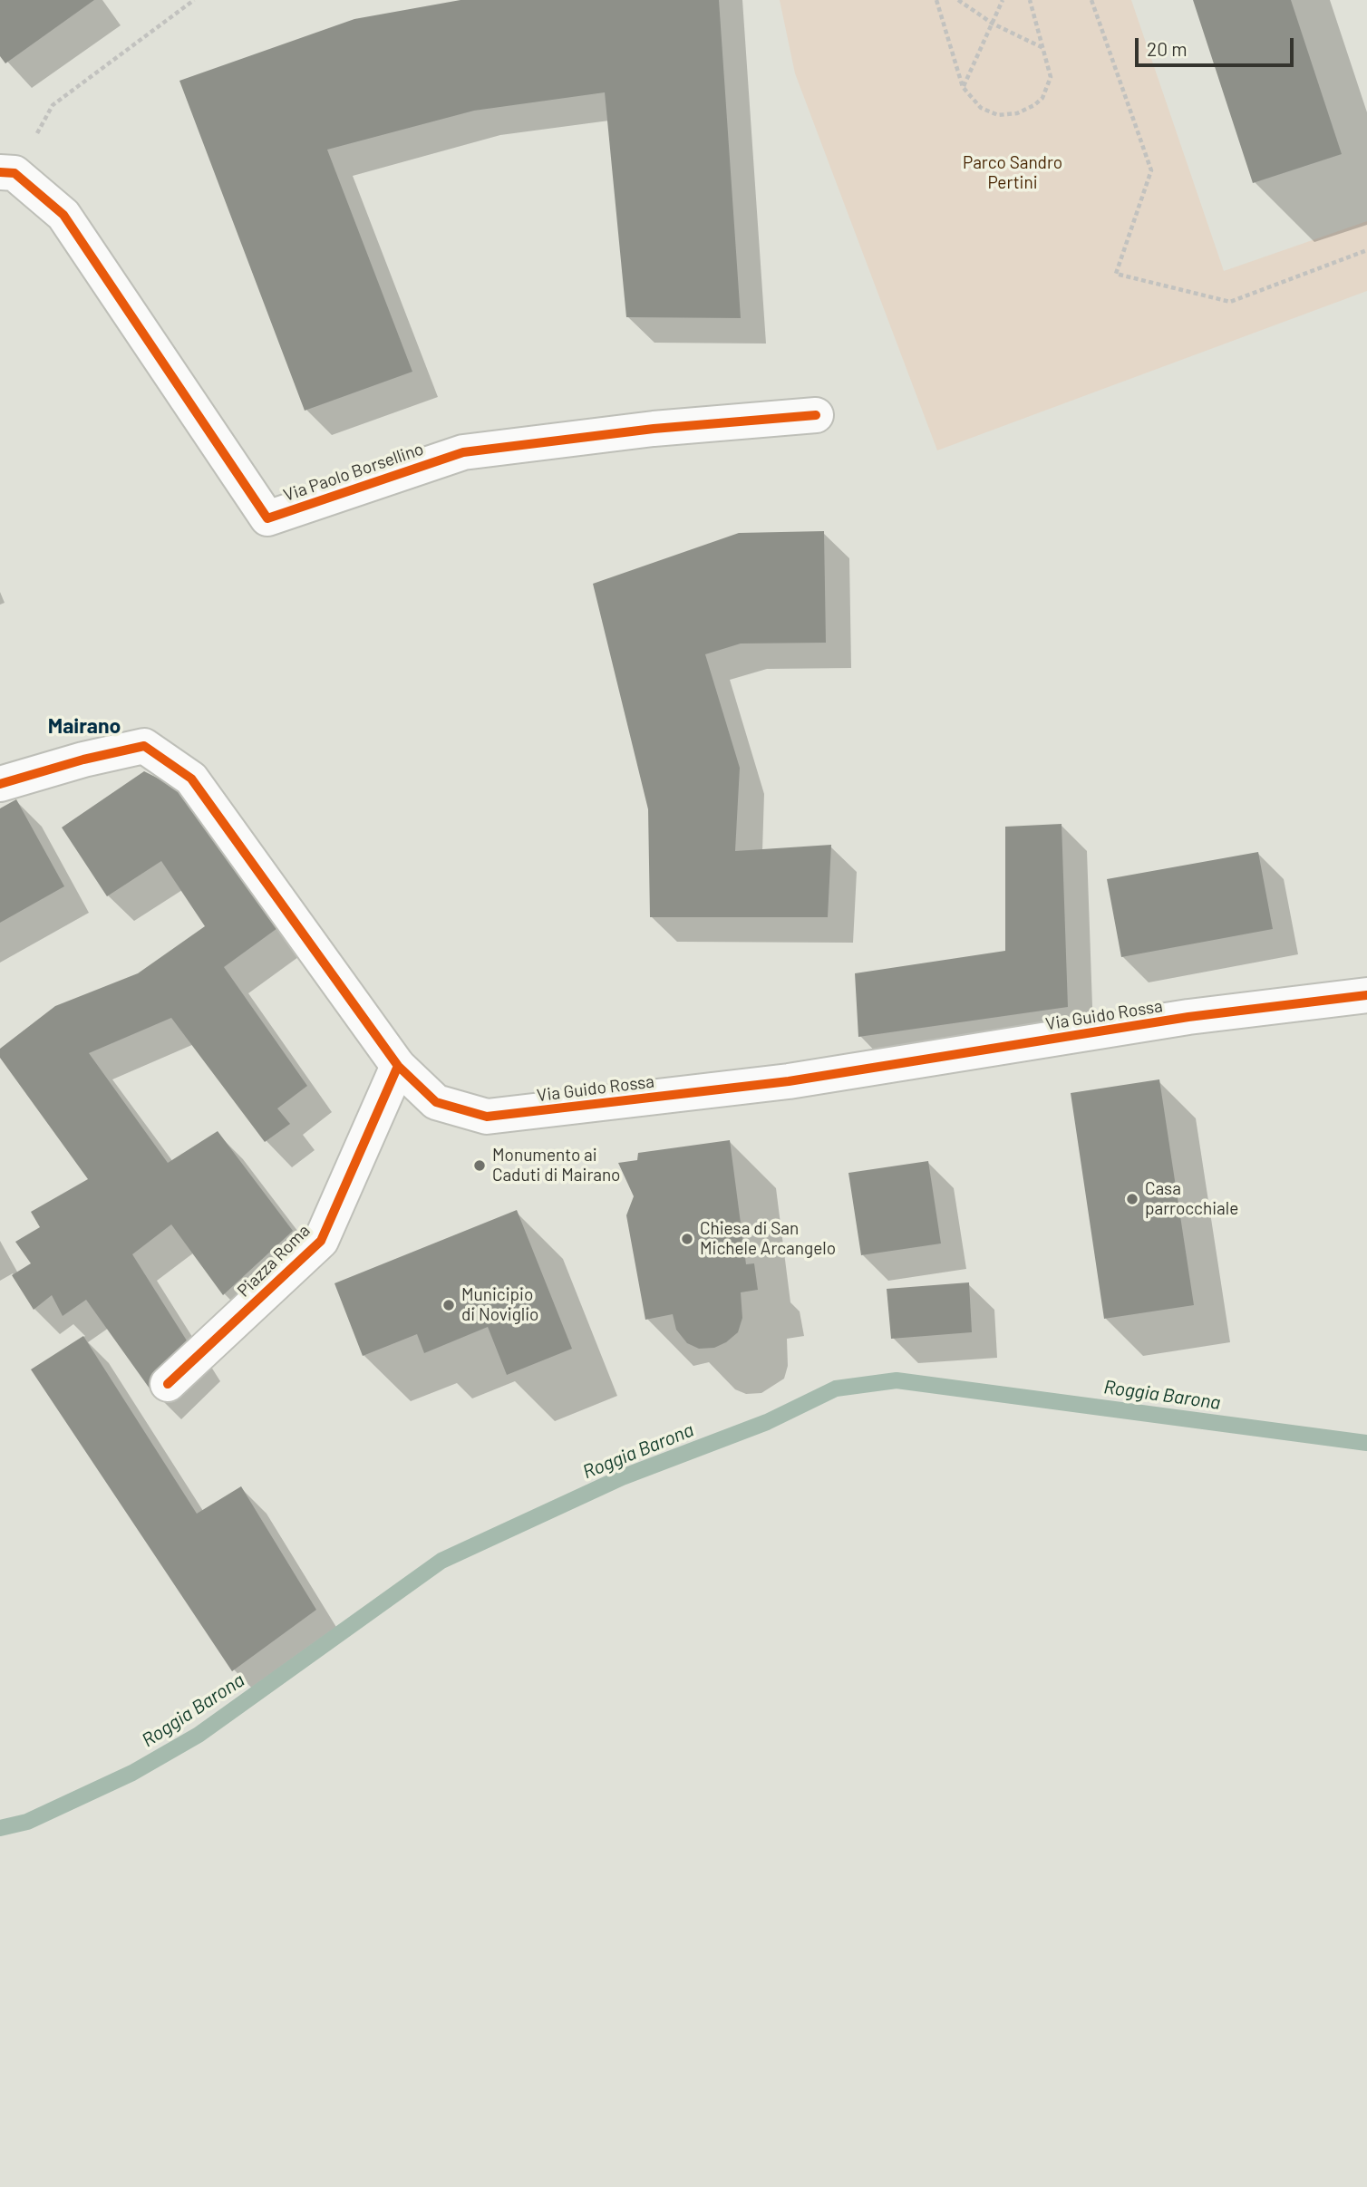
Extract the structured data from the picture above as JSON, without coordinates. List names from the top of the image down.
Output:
{
  "streets": {
    "street": ["Via Paolo Borsellino", "Via Guido Rossa", "Piazza Roma"]
  },
  "crossings": [
    ["Via Guido Rossa", "Piazza Roma"]
  ],
  "districts": ["Mairano"],
  "water": ["Roggia Barona"],
  "parks": ["Parco Sandro Pertini"],
  "places": [
    "Monumento ai Caduti di Mairano",
    "Casa parrocchiale",
    "Chiesa di San Michele Arcangelo",
    "Municipio di Noviglio"
  ],
  "scale_bar": "20 m"
}
